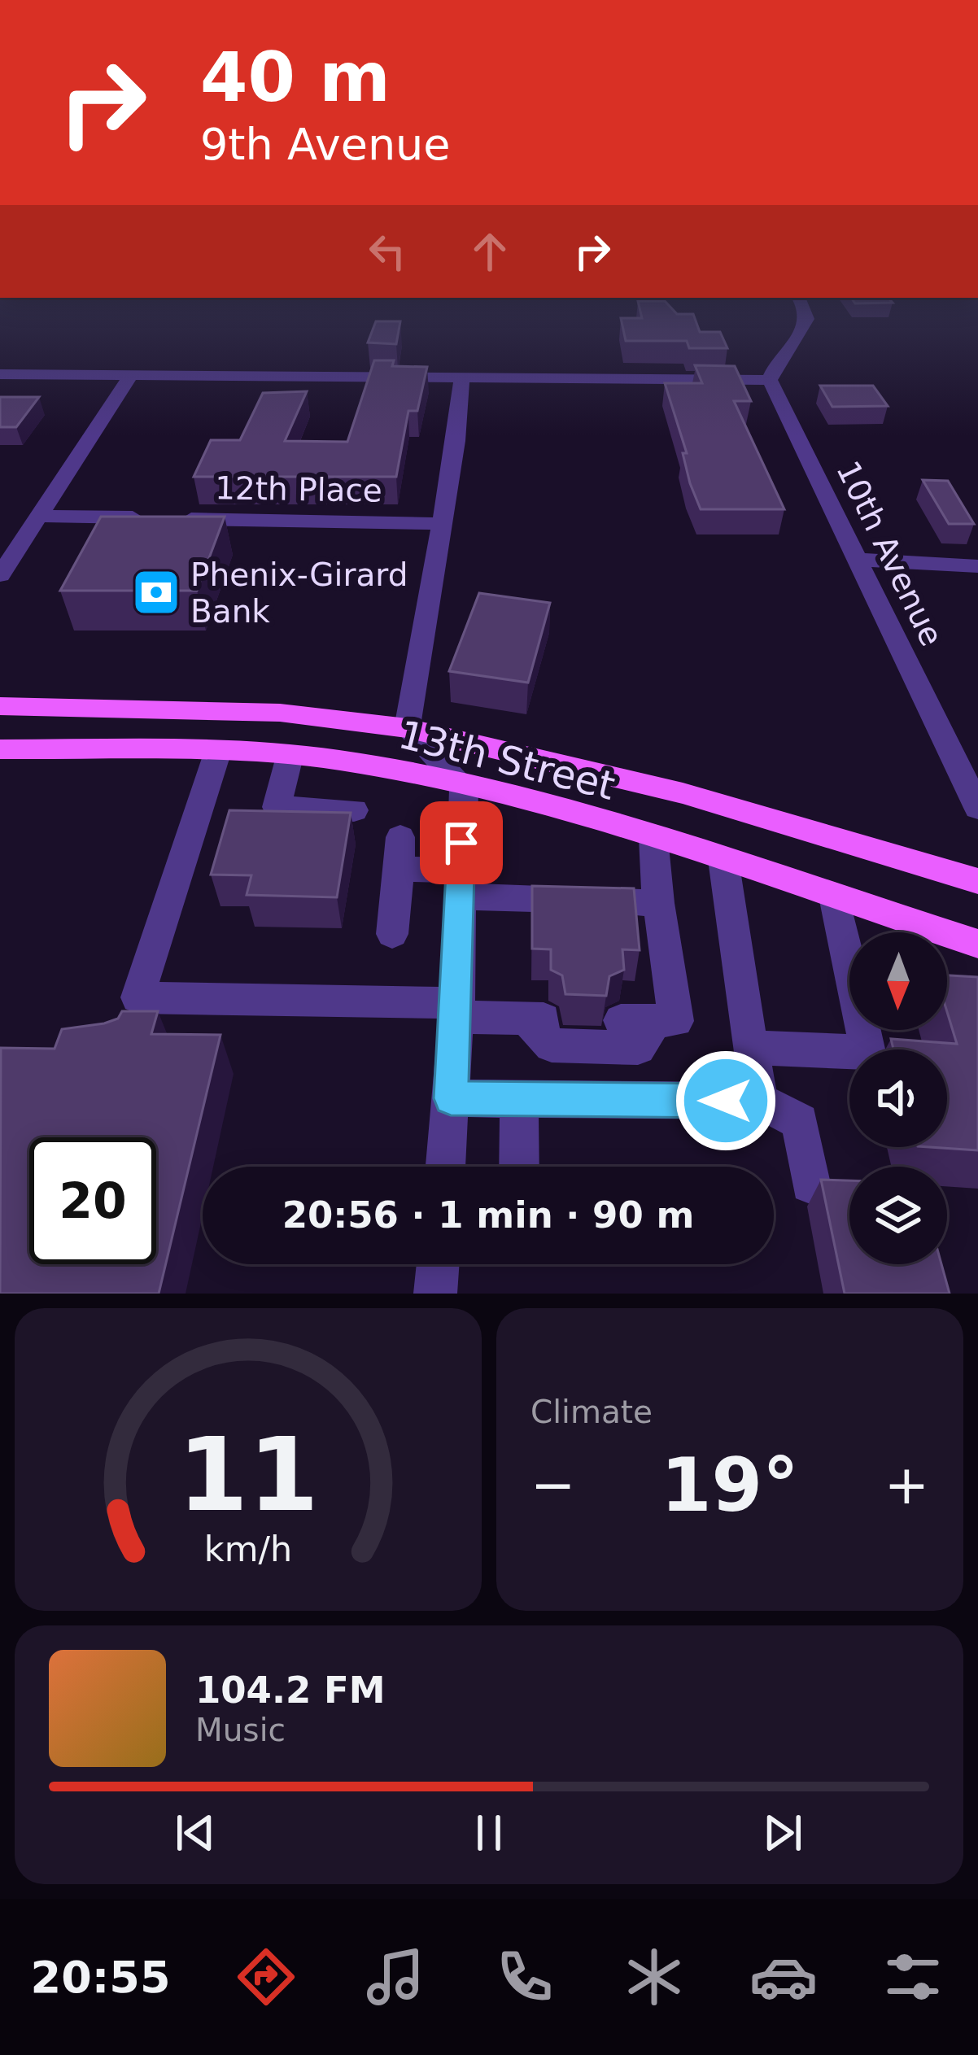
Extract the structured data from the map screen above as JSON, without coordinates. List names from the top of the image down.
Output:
{
  "streets": {
    "main road": ["13th Street"],
    "street": ["12th Place", "10th Avenue"]
  },
  "places": {
    "bank": ["Phenix-Girard Bank"]
  },
  "north": "bottom",
  "page": {
    "turn": ["40 m", "9th Avenue"],
    "limit": "20",
    "trip": "20:56 · 1 min · 90 m",
    "tile": "Climate",
    "heat": ["−", "19°", "+"],
    "song": ["104.2 FM", "Music"],
    "tabs": "20:55",
    "gauge": ["11", "km/h"]
  }
}
